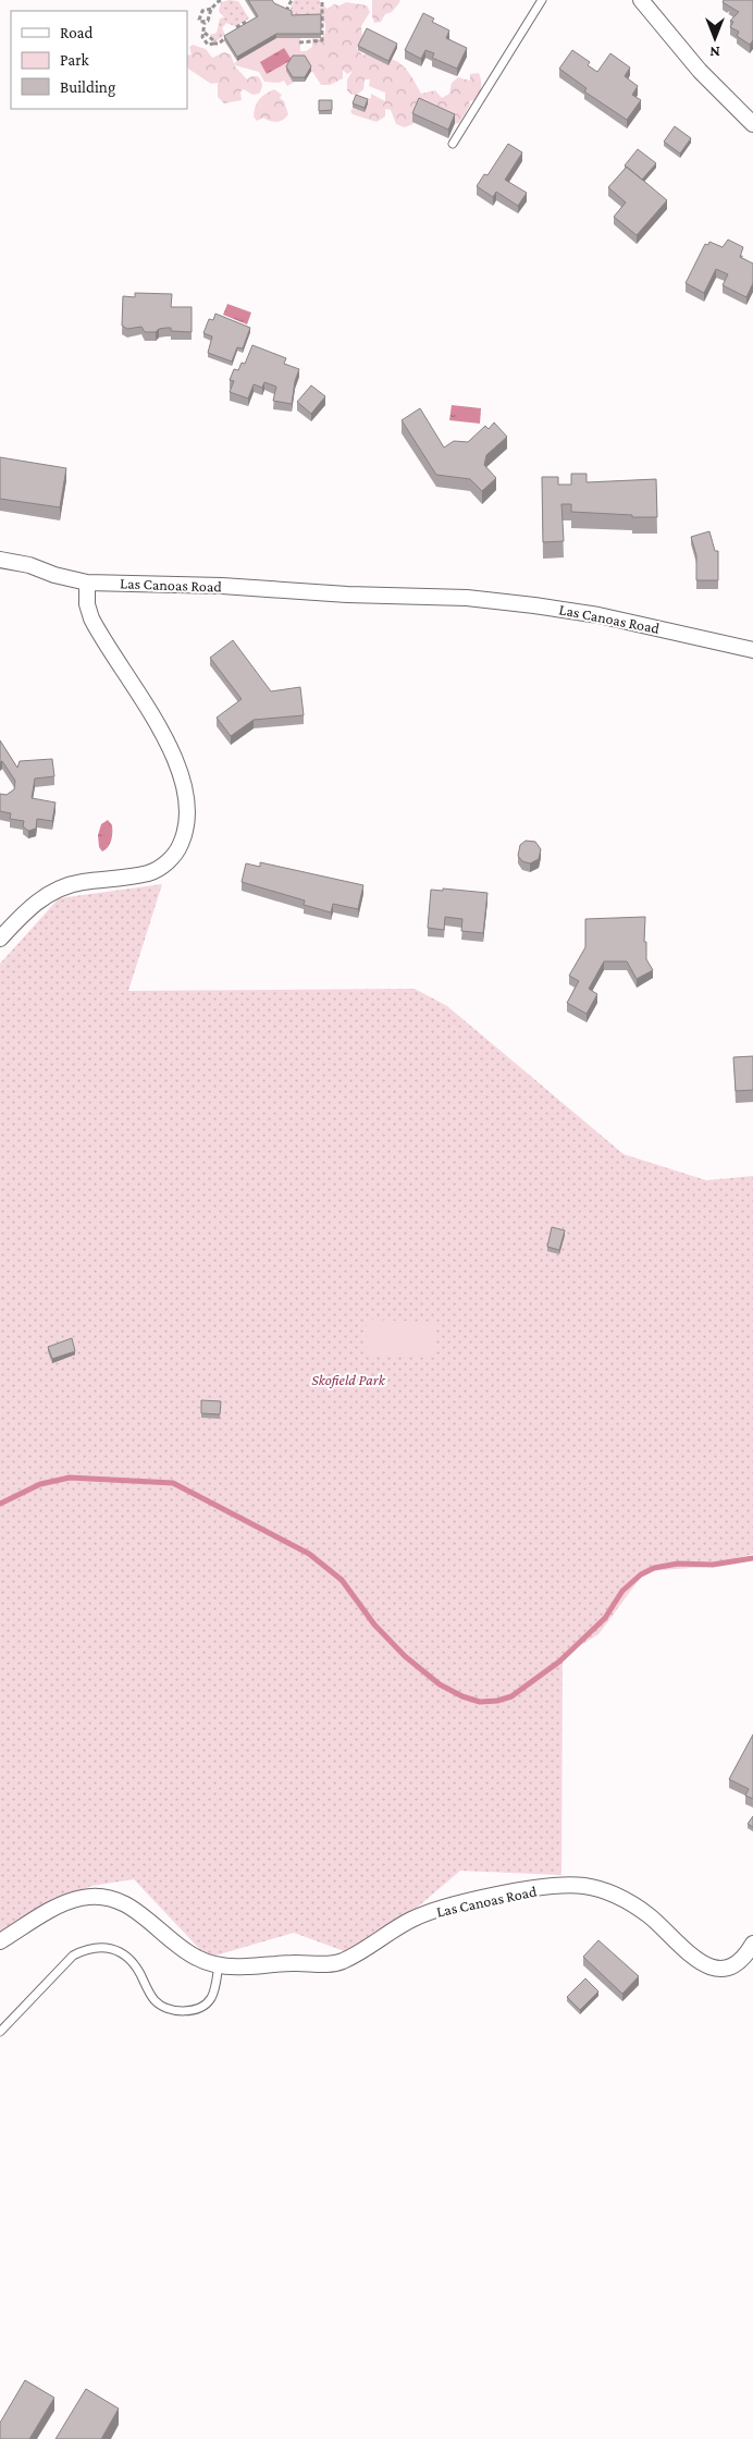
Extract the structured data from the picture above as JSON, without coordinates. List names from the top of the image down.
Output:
{
  "streets": {
    "street": ["Las Canoas Road"]
  },
  "parks": ["Skofield Park"],
  "legend": ["Road", "Park", "Building"],
  "north": "bottom"
}
